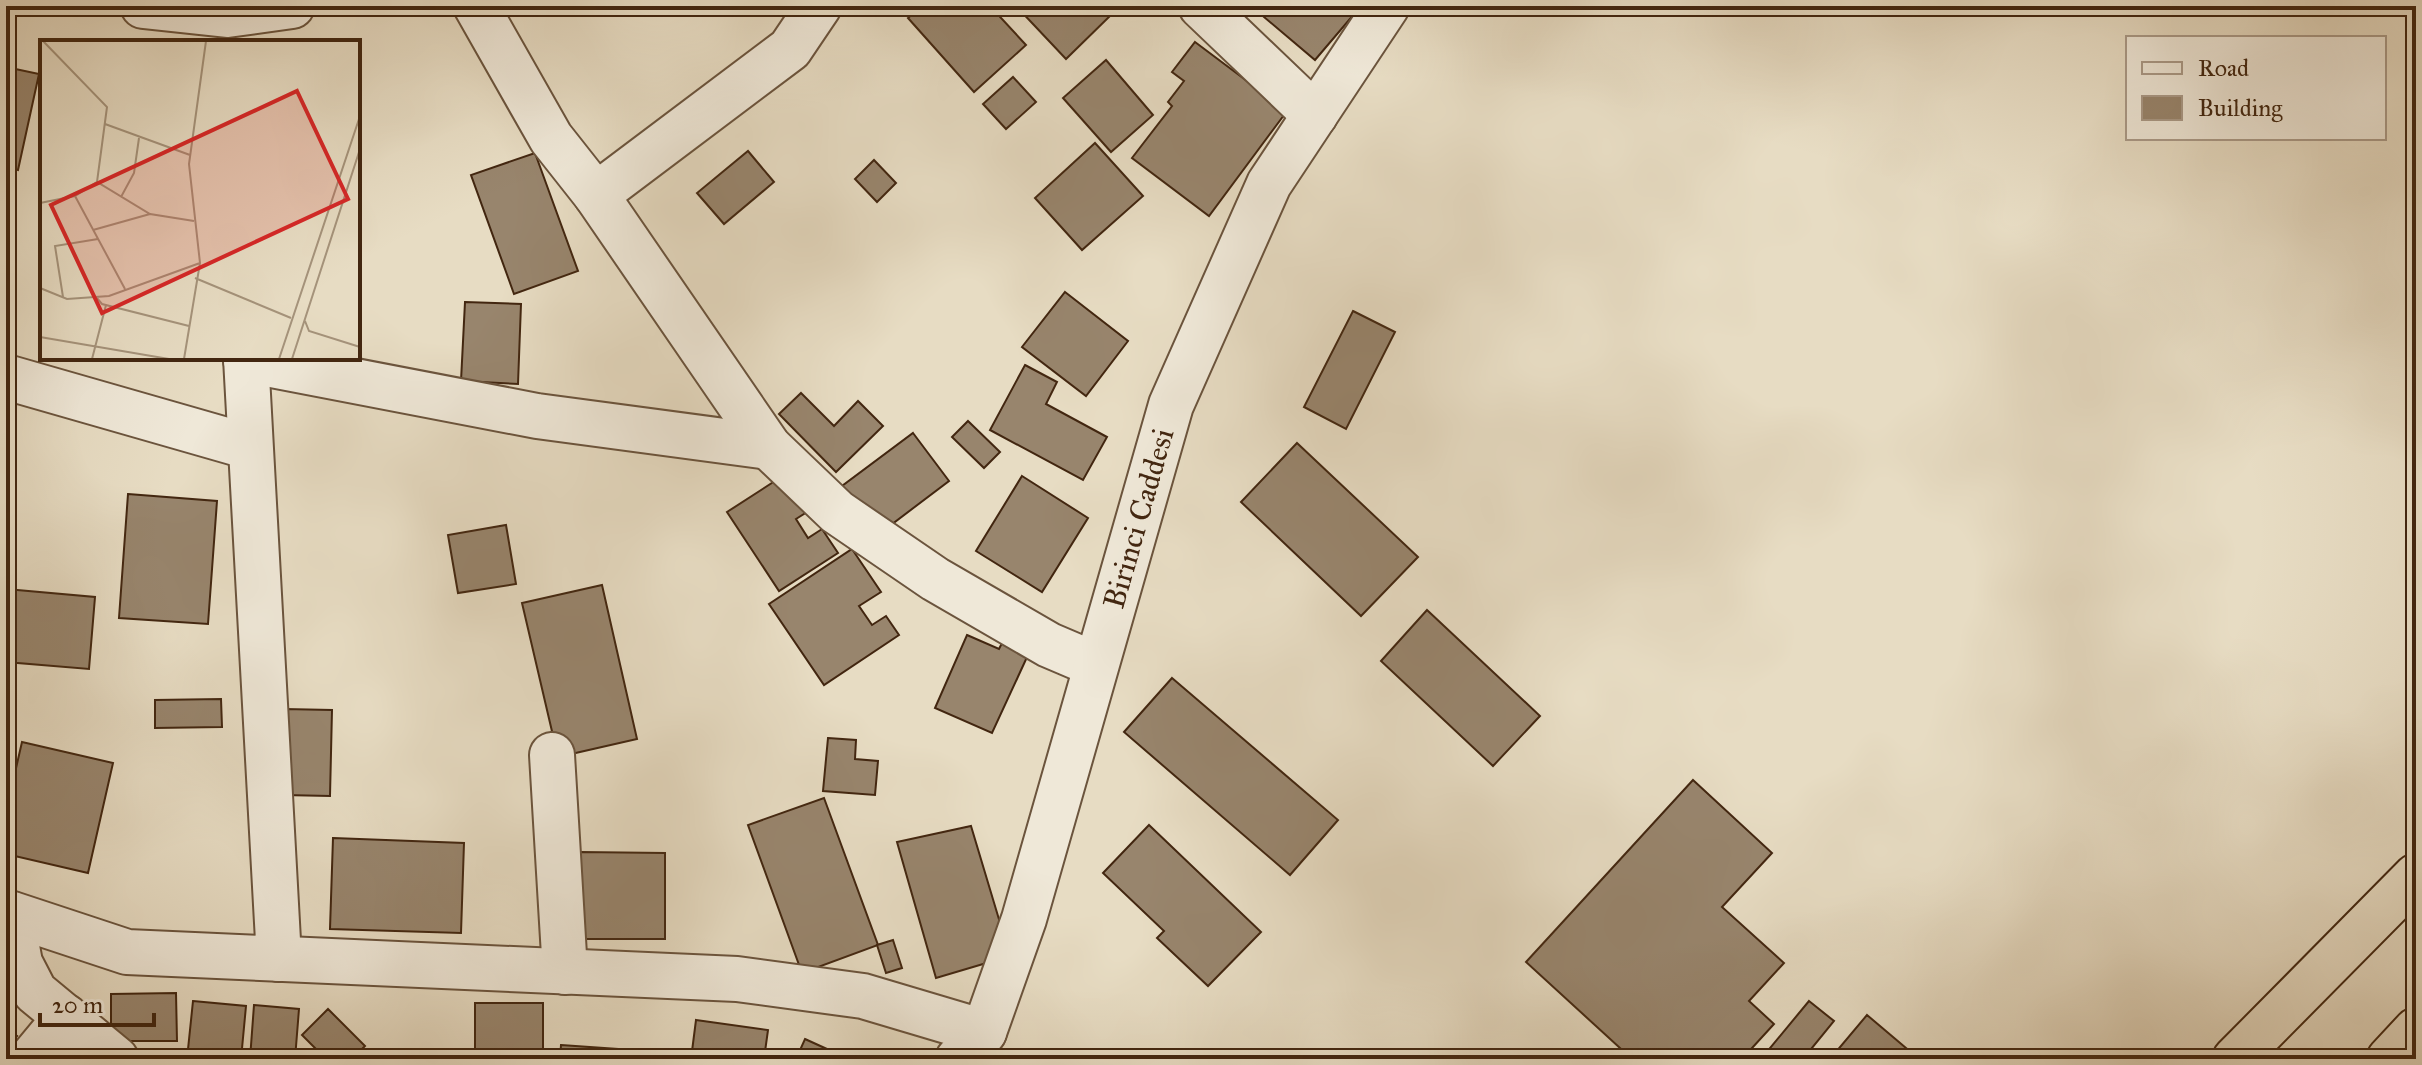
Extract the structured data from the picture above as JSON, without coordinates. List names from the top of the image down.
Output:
{
  "streets": {
    "street": ["Birinci Caddesi"]
  },
  "legend": ["Road", "Building"],
  "scale_bar": "20 m"
}
